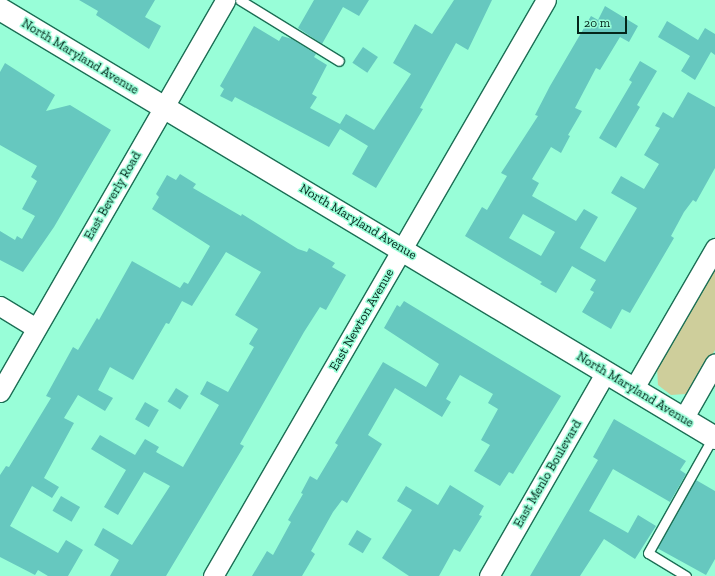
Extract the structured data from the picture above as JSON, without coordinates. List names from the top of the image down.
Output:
{
  "streets": {
    "street": [
      "North Maryland Avenue",
      "East Beverly Road",
      "East Newton Avenue",
      "East Menlo Boulevard"
    ]
  },
  "crossings": [
    ["North Maryland Avenue", "East Beverly Road"],
    ["North Maryland Avenue", "East Newton Avenue"],
    ["North Maryland Avenue", "East Menlo Boulevard"]
  ],
  "scale_bar": "20 m"
}
